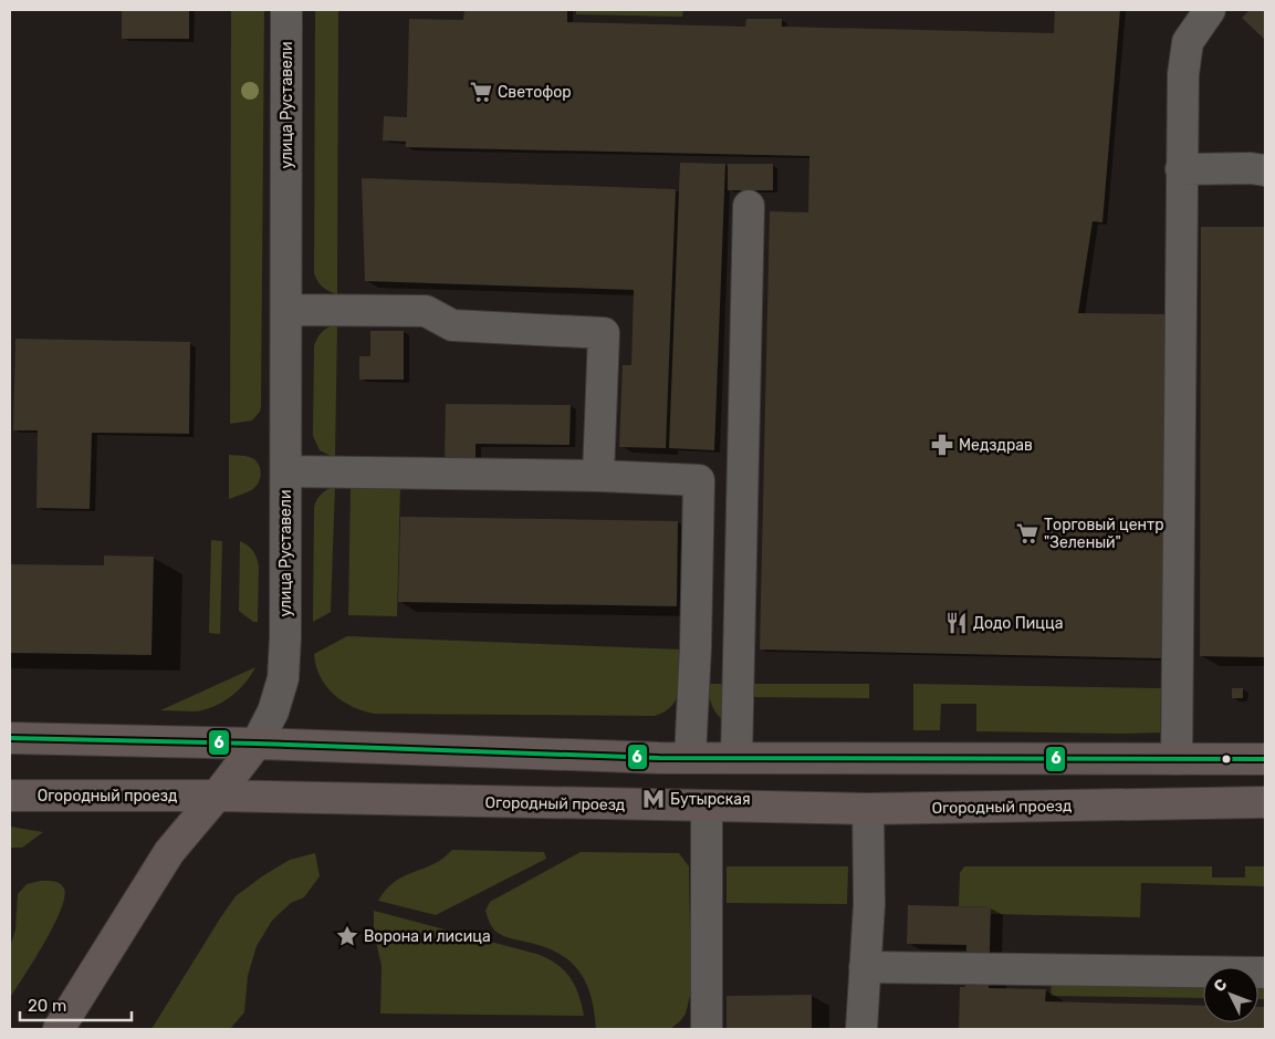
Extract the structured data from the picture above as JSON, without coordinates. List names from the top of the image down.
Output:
{
  "streets": {
    "main road": ["улица Руставели", "Огородный проезд"]
  },
  "crossings": [
    ["улица Руставели", "Огородный проезд"]
  ],
  "places": {
    "supermarket": ["Светофор", "Торговый центр \"Зеленый\""],
    "pharmacy": ["Медздрав"],
    "restaurant": ["Додо Пицца"],
    "metro station": ["Бутырская"],
    "place": ["Ворона и лисица"]
  },
  "lines": ["transit line 6"],
  "scale_bar": "20 m",
  "north": "top left"
}
